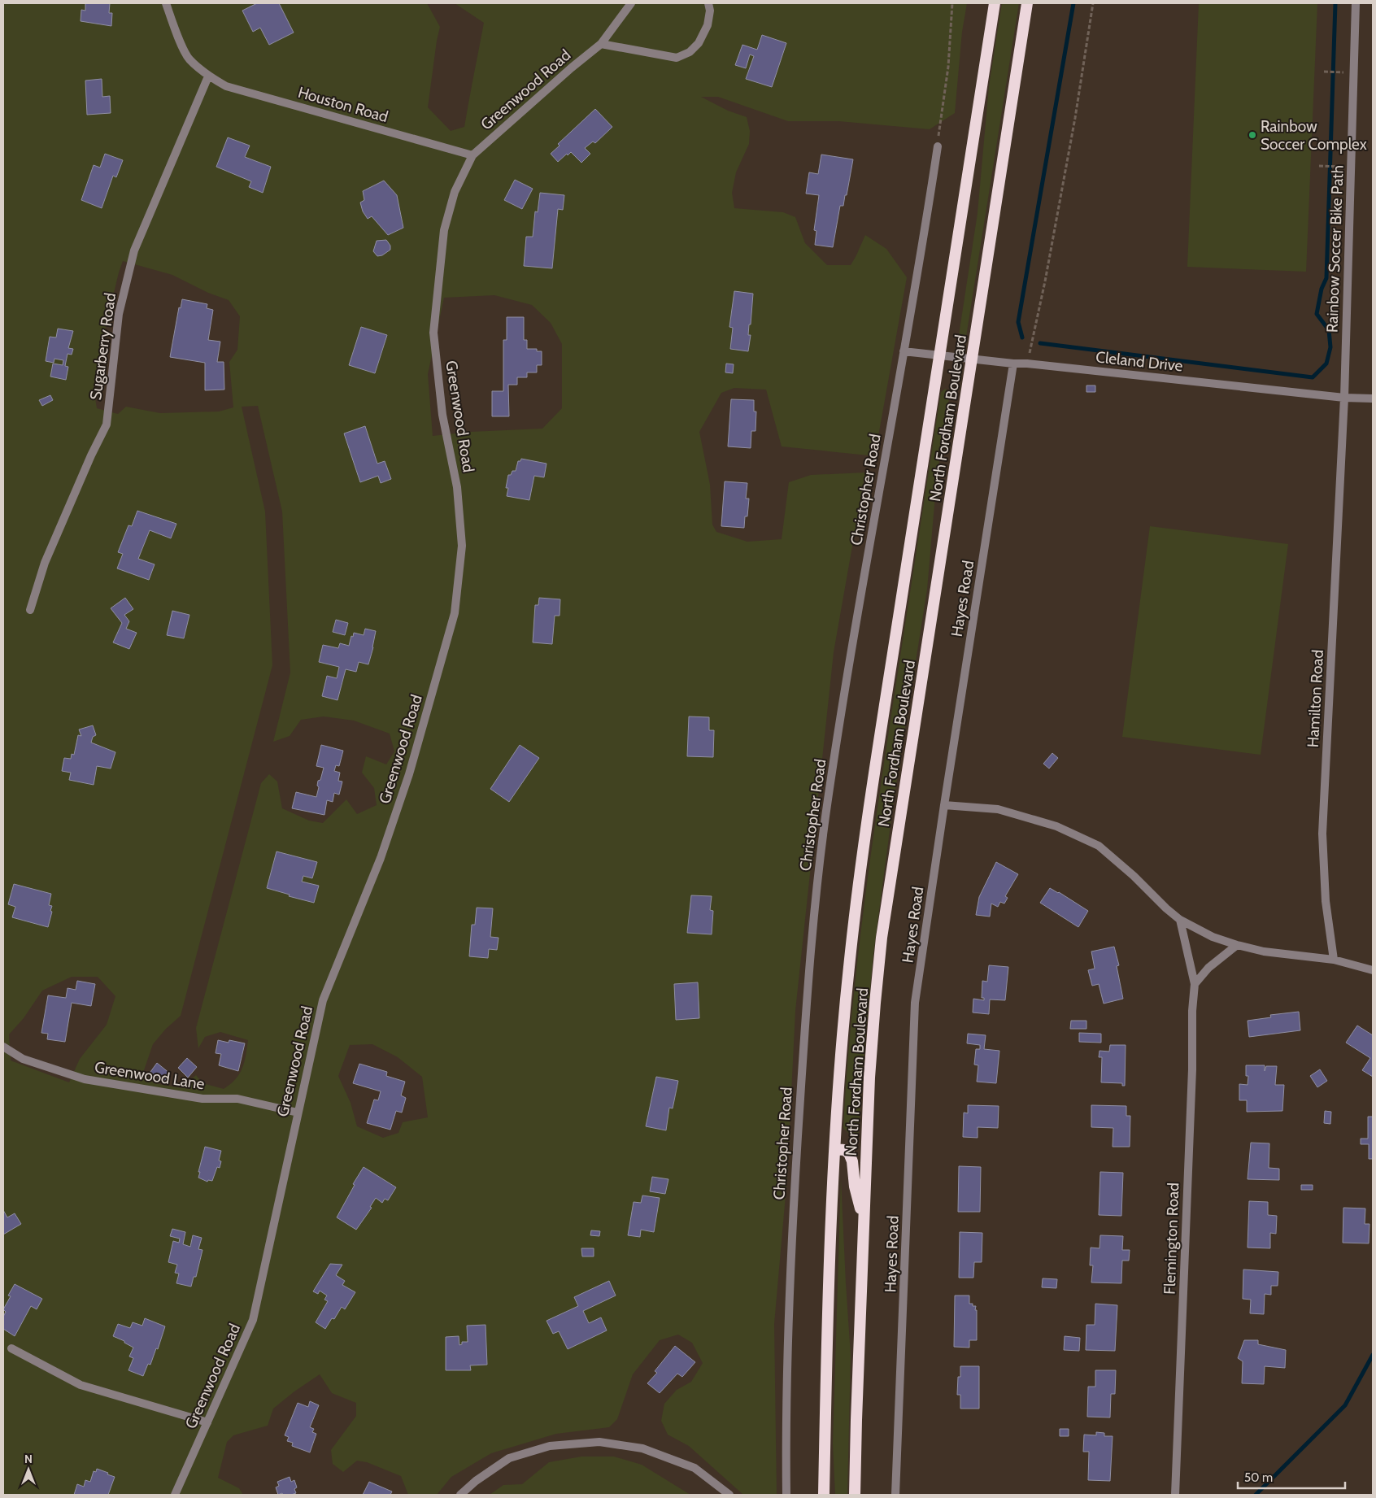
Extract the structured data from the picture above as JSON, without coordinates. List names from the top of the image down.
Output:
{
  "streets": {
    "highway": ["North Fordham Boulevard"],
    "street": [
      "Greenwood Road",
      "Houston Road",
      "Rainbow Soccer Bike Path",
      "Sugarberry Road",
      "Cleland Drive",
      "Christopher Road",
      "Hayes Road",
      "Hamilton Road",
      "Greenwood Lane",
      "Flemington Road"
    ]
  },
  "crossings": [
    ["Greenwood Road", "Houston Road"],
    ["Greenwood Road", "Greenwood Lane"],
    ["Houston Road", "Sugarberry Road"],
    ["Rainbow Soccer Bike Path", "Cleland Drive"],
    ["Rainbow Soccer Bike Path", "Hamilton Road"],
    ["Cleland Drive", "North Fordham Boulevard"],
    ["Cleland Drive", "Christopher Road"],
    ["Cleland Drive", "Hayes Road"],
    ["Cleland Drive", "Hamilton Road"]
  ],
  "places": ["Rainbow Soccer Complex"],
  "scale_bar": "50 m",
  "north": "top"
}
